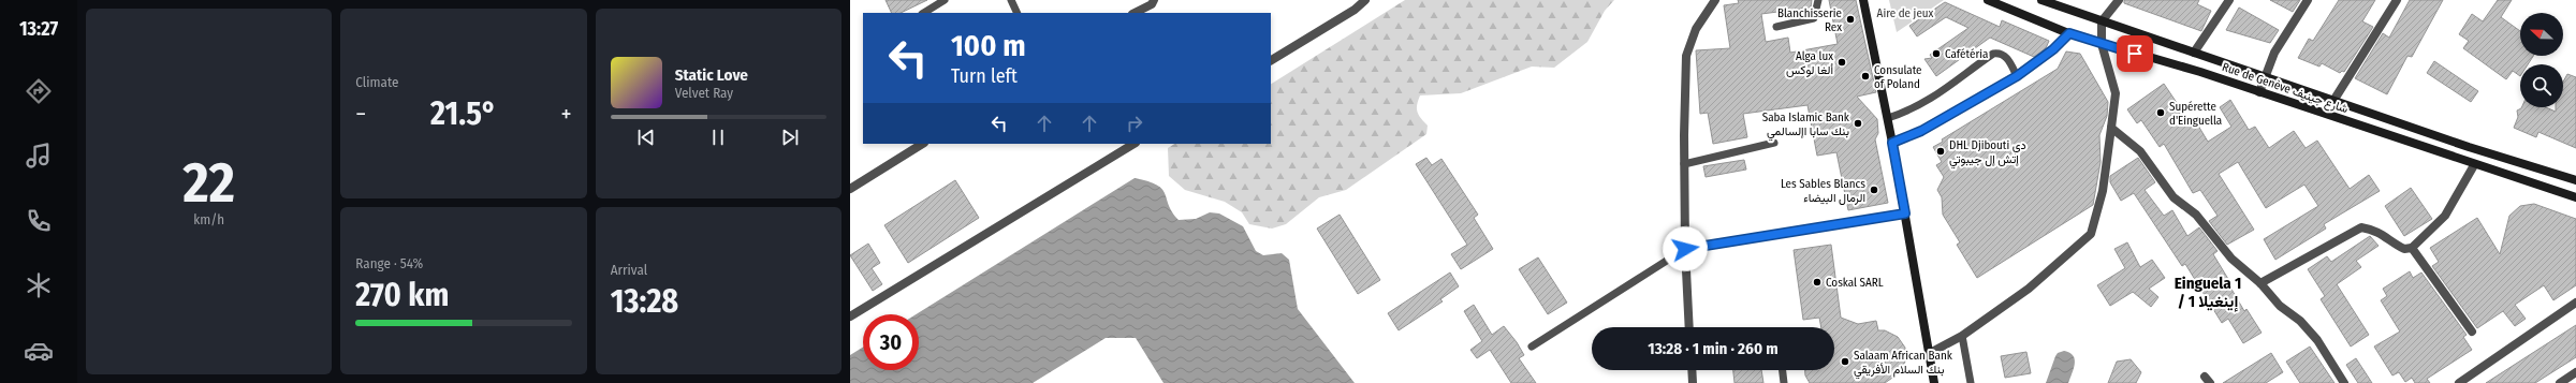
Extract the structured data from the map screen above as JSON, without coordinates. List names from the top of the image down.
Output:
{
  "streets": {
    "main road": ["Rue de Genève شارع جينيف"]
  },
  "districts": ["Einguela 1 / إينغيلا 1"],
  "parks": ["Aire de jeux"],
  "places": [
    "Blanchisserie Rex",
    "Cafétéria",
    "Alga lux ألغا لوكس",
    "Consulate of Poland",
    "Supérette d'Einguella",
    "Saba Islamic Bank بنك سابا اإلسالمي",
    "DHL Djibouti دي إتش إل جيبوتي",
    "Les Sables Blancs الرمال البيضاء",
    "Coskal SARL",
    "Salaam African Bank بنك السلام الأفريقي"
  ],
  "north": "left",
  "page": {
    "tabs": "13:27",
    "tile": [
      ["22", "km/h"],
      "Climate",
      ["Range · 54%", "270 km"],
      ["Arrival", "13:28"]
    ],
    "turn": ["100 m", "Turn left"],
    "song": ["Static Love", "Velvet Ray"],
    "heat": ["−", "21.5°", "+"],
    "limit": "30",
    "trip": "13:28 · 1 min · 260 m"
  }
}
